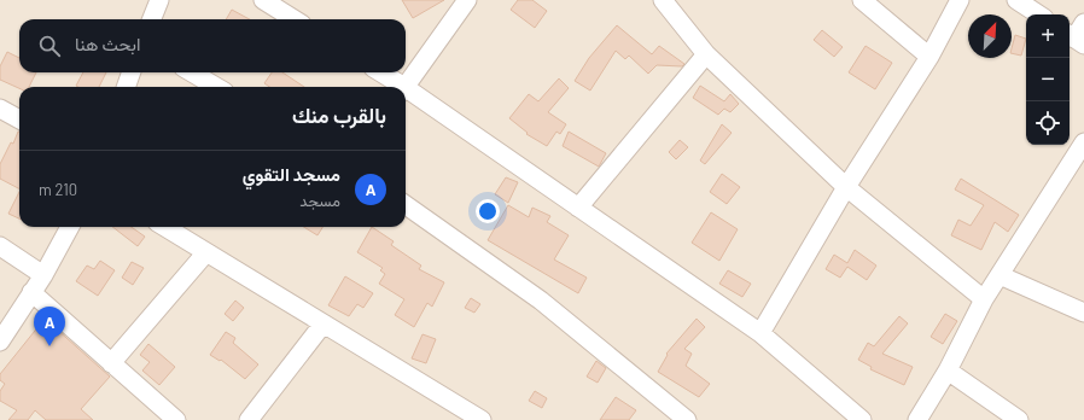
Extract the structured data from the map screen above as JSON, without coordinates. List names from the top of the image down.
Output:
{
  "north": "top right",
  "page": {
    "map_buttons": ["+", "−"],
    "search": "ابحث هنا",
    "heading": "بالقرب منك",
    "list": [
      {
        "mark": "A",
        "name": "مسجد التقوي",
        "note": "مسجد",
        "value": "210 m"
      }
    ],
    "pins": "A"
  }
}
